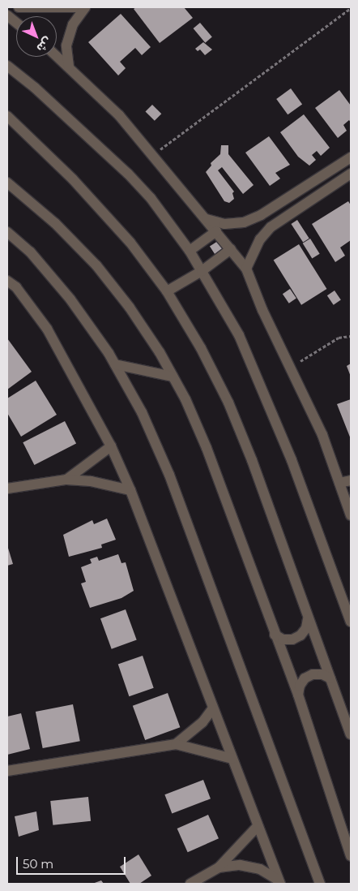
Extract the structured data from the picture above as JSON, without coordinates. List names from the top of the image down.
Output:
{
  "scale_bar": "50 m",
  "north": "bottom right"
}
